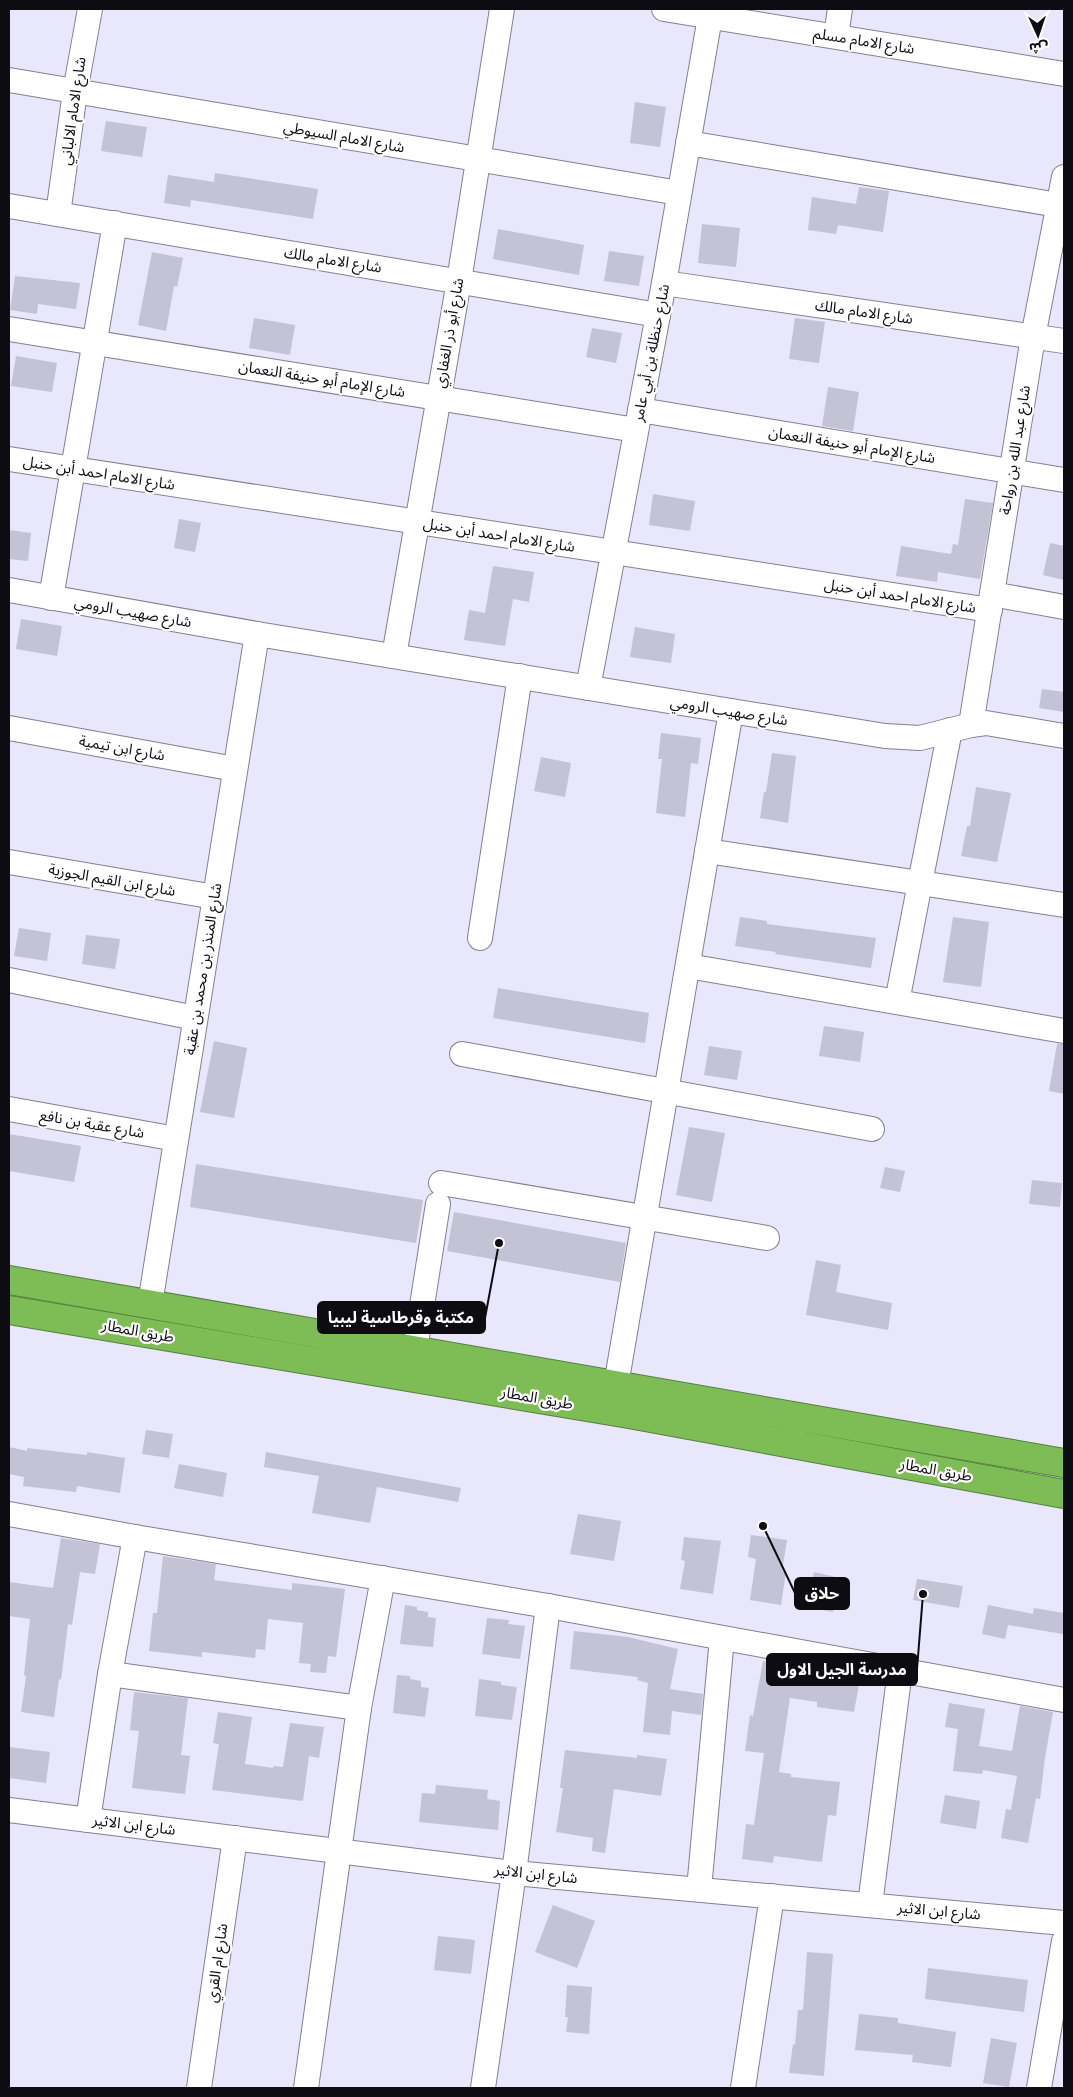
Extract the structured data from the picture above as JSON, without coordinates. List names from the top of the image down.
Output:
{
  "streets": {
    "highway": ["طريق المطار"],
    "street": [
      "شارع الامام مسلم",
      "شارع الامام الالباني",
      "شارع الامام السيوطي",
      "شارع الامام مالك",
      "شارع أبو ذر الغفاري",
      "شارع حنظلة بن أبي عامر",
      "شارع الإمام أبو حنيفة النعمان",
      "شارع عبد الله بن رواحة",
      "شارع الامام احمد أبن حنبل",
      "شارع صهيب الرومي",
      "شارع ابن تيمية",
      "شارع ابن القيم الجوزية",
      "شارع المنذر بن محمد بن عقبة",
      "شارع عقبة بن نافع",
      "شارع ابن الاثير",
      "شارع ام القري"
    ]
  },
  "crossings": [
    ["شارع الامام مسلم", "شارع حنظلة بن أبي عامر"],
    ["شارع الامام الالباني", "شارع الامام السيوطي"],
    ["شارع الامام الالباني", "شارع الامام مالك"],
    ["شارع الامام السيوطي", "شارع أبو ذر الغفاري"],
    ["شارع الامام السيوطي", "شارع حنظلة بن أبي عامر"],
    ["شارع الامام مالك", "شارع أبو ذر الغفاري"],
    ["شارع الامام مالك", "شارع حنظلة بن أبي عامر"],
    ["شارع الامام مالك", "شارع عبد الله بن رواحة"],
    ["شارع أبو ذر الغفاري", "شارع الإمام أبو حنيفة النعمان"],
    ["شارع أبو ذر الغفاري", "شارع الامام احمد أبن حنبل"],
    ["شارع أبو ذر الغفاري", "شارع صهيب الرومي"],
    ["شارع حنظلة بن أبي عامر", "شارع الإمام أبو حنيفة النعمان"],
    ["شارع حنظلة بن أبي عامر", "شارع الامام احمد أبن حنبل"],
    ["شارع حنظلة بن أبي عامر", "شارع صهيب الرومي"],
    ["شارع الإمام أبو حنيفة النعمان", "شارع عبد الله بن رواحة"],
    ["شارع عبد الله بن رواحة", "شارع الامام احمد أبن حنبل"],
    ["شارع عبد الله بن رواحة", "شارع صهيب الرومي"],
    ["شارع صهيب الرومي", "شارع المنذر بن محمد بن عقبة"],
    ["شارع ابن تيمية", "شارع المنذر بن محمد بن عقبة"],
    ["شارع ابن القيم الجوزية", "شارع المنذر بن محمد بن عقبة"],
    ["شارع المنذر بن محمد بن عقبة", "شارع عقبة بن نافع"],
    ["شارع المنذر بن محمد بن عقبة", "طريق المطار"],
    ["شارع ابن الاثير", "شارع ام القري"]
  ],
  "places": ["مكتبة وقرطاسية ليبيا", "حلاق", "مدرسة الجيل الاول"],
  "north": "bottom"
}
